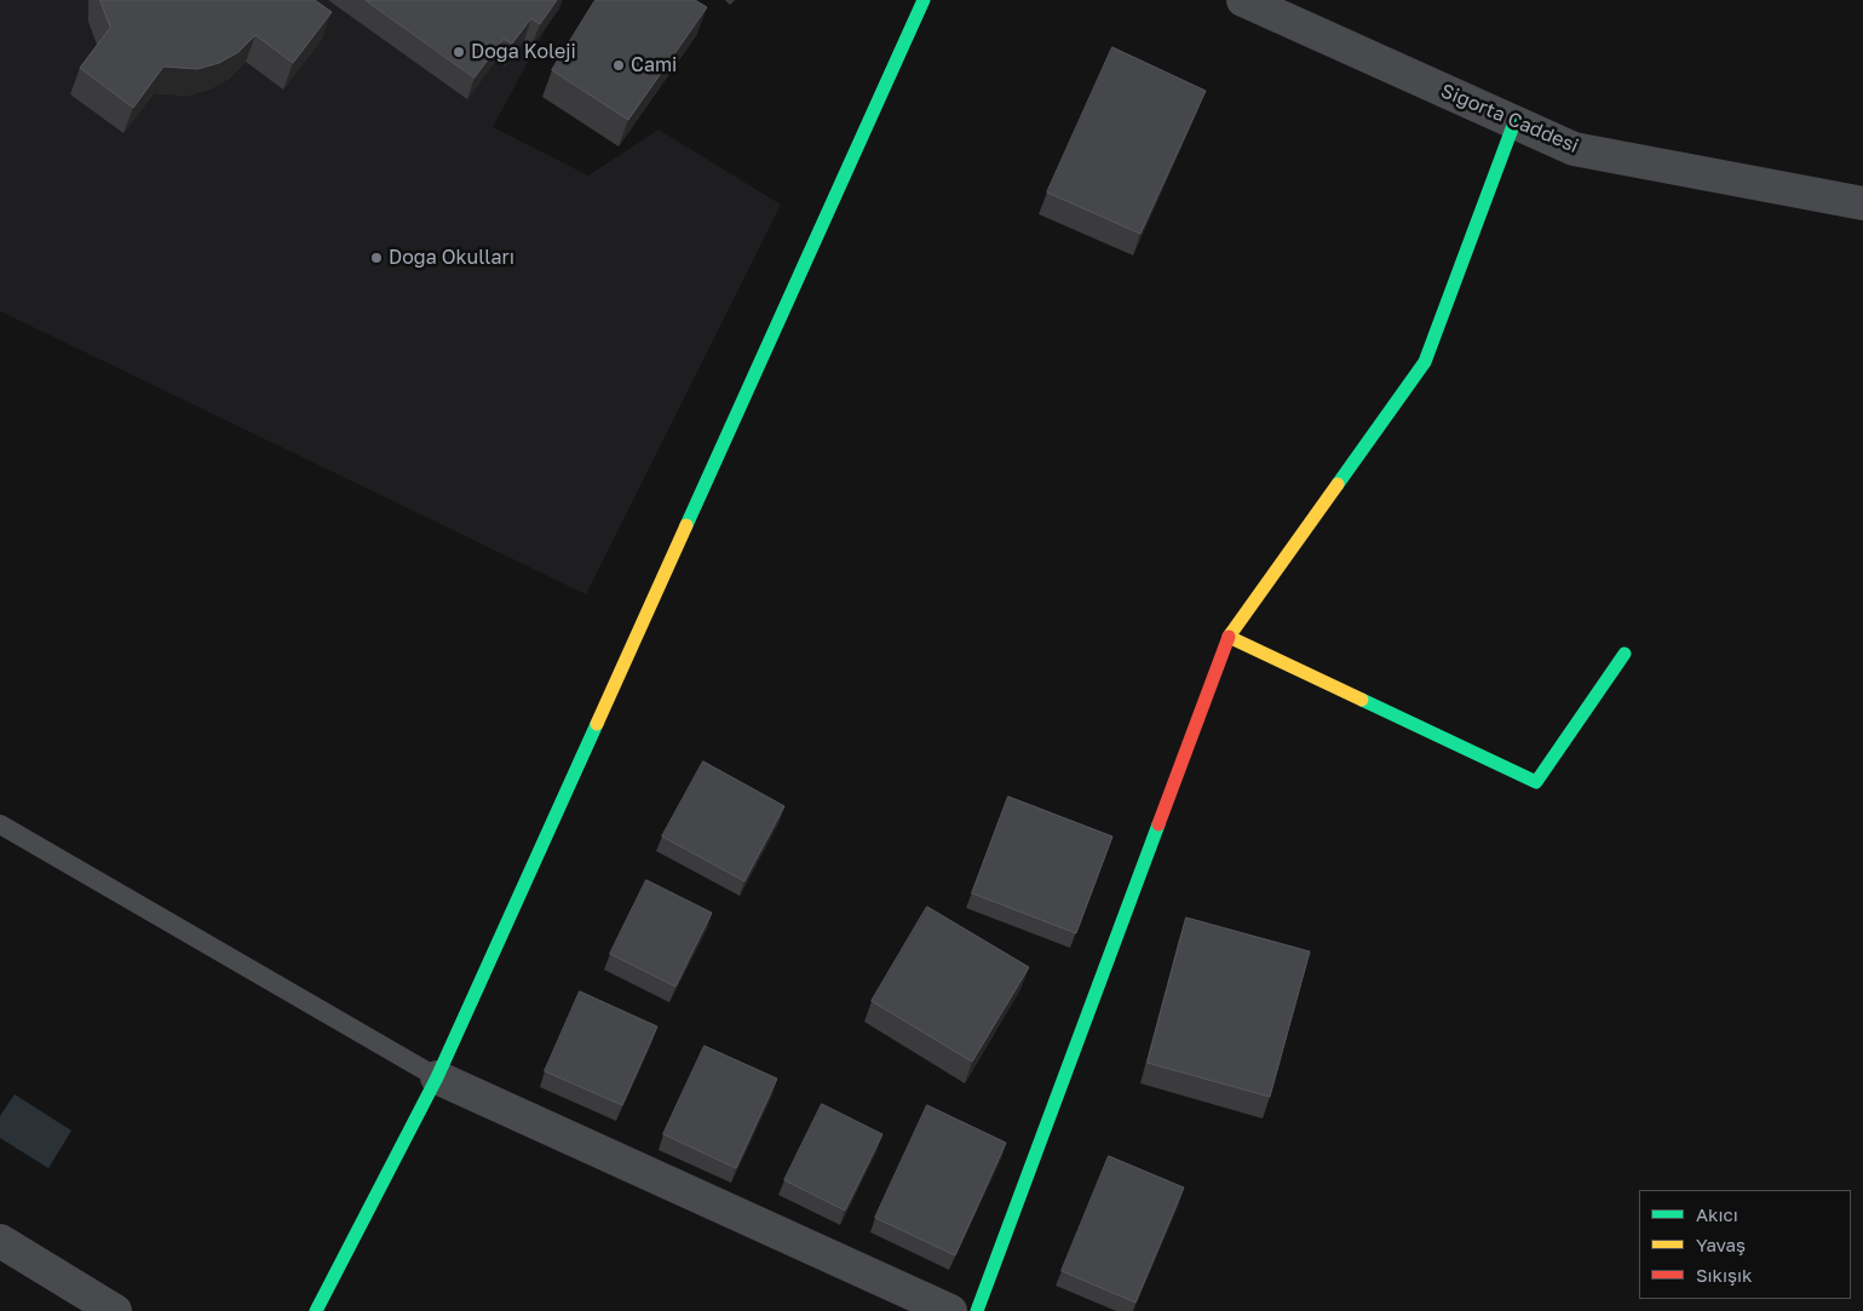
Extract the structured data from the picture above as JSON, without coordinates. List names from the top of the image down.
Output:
{
  "streets": {
    "street": ["Sigorta Caddesi"]
  },
  "places": ["Doğa Koleji", "Cami", "Doğa Okulları"],
  "legend": ["Akıcı", "Yavaş", "Sıkışık"]
}
